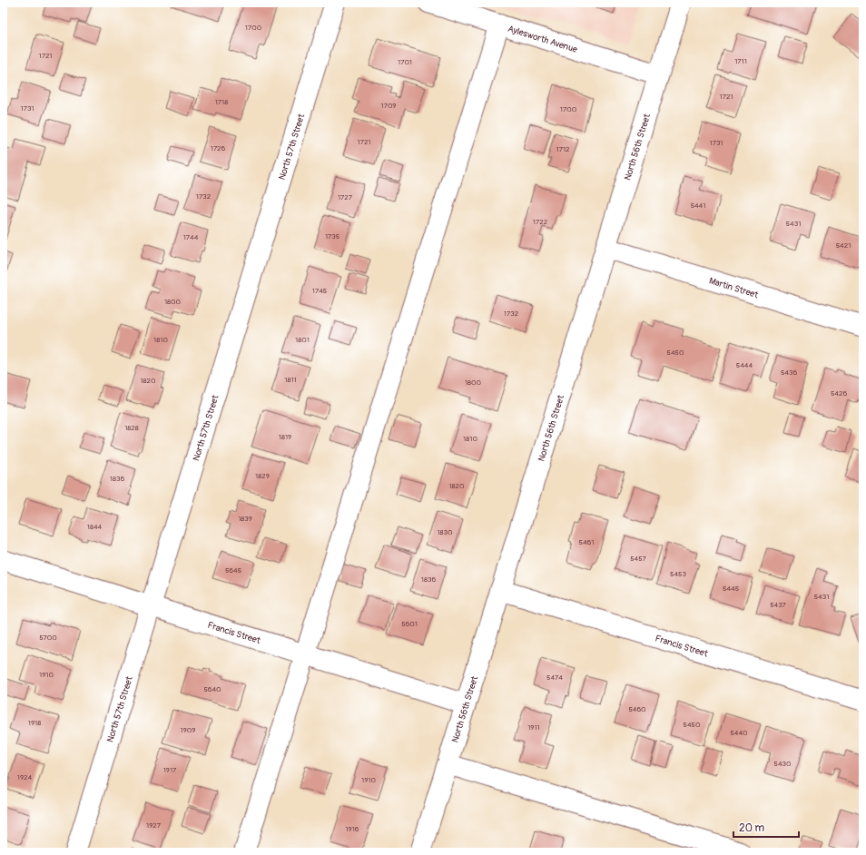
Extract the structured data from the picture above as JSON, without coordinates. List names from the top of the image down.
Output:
{
  "streets": {
    "street": [
      "Aylesworth Avenue",
      "North 57th Street",
      "North 56th Street",
      "Martin Street",
      "Francis Street"
    ]
  },
  "crossings": [
    ["Aylesworth Avenue", "North 56th Street"],
    ["North 57th Street", "Francis Street"],
    ["North 56th Street", "Martin Street"],
    ["North 56th Street", "Francis Street"]
  ],
  "house_numbers": [
    "1700",
    "1721",
    "1711",
    "1701",
    "1721",
    "1718",
    "1709",
    "1731",
    "1700",
    "1721",
    "1731",
    "1726",
    "1712",
    "1732",
    "1727",
    "5441",
    "1722",
    "5431",
    "1735",
    "1744",
    "5421",
    "1745",
    "1800",
    "1732",
    "1810",
    "1801",
    "5450",
    "5444",
    "5436",
    "1811",
    "1820",
    "1800",
    "5426",
    "1828",
    "1819",
    "1810",
    "1829",
    "1836",
    "1820",
    "1839",
    "1844",
    "1830",
    "5461",
    "5457",
    "5645",
    "5453",
    "1836",
    "5445",
    "5431",
    "5437",
    "5601",
    "5700",
    "1910",
    "5474",
    "5640",
    "5460",
    "1918",
    "5450",
    "1911",
    "1909",
    "5440",
    "5430",
    "1917",
    "1924",
    "1910",
    "1927",
    "1916"
  ],
  "scale_bar": "20 m"
}
